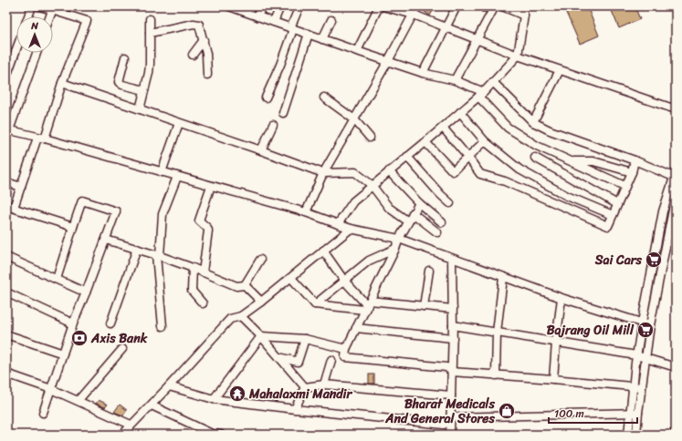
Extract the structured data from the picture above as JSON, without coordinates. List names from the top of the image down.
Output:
{
  "places": {
    "supermarket": ["Sai Cars", "Bajrang Oil Mill"],
    "bank": ["Axis Bank"],
    "temple": ["Mahalaxmi Mandir"],
    "shop": ["Bharat Medicals And General Stores"]
  },
  "scale_bar": "100 m",
  "north": "top"
}
